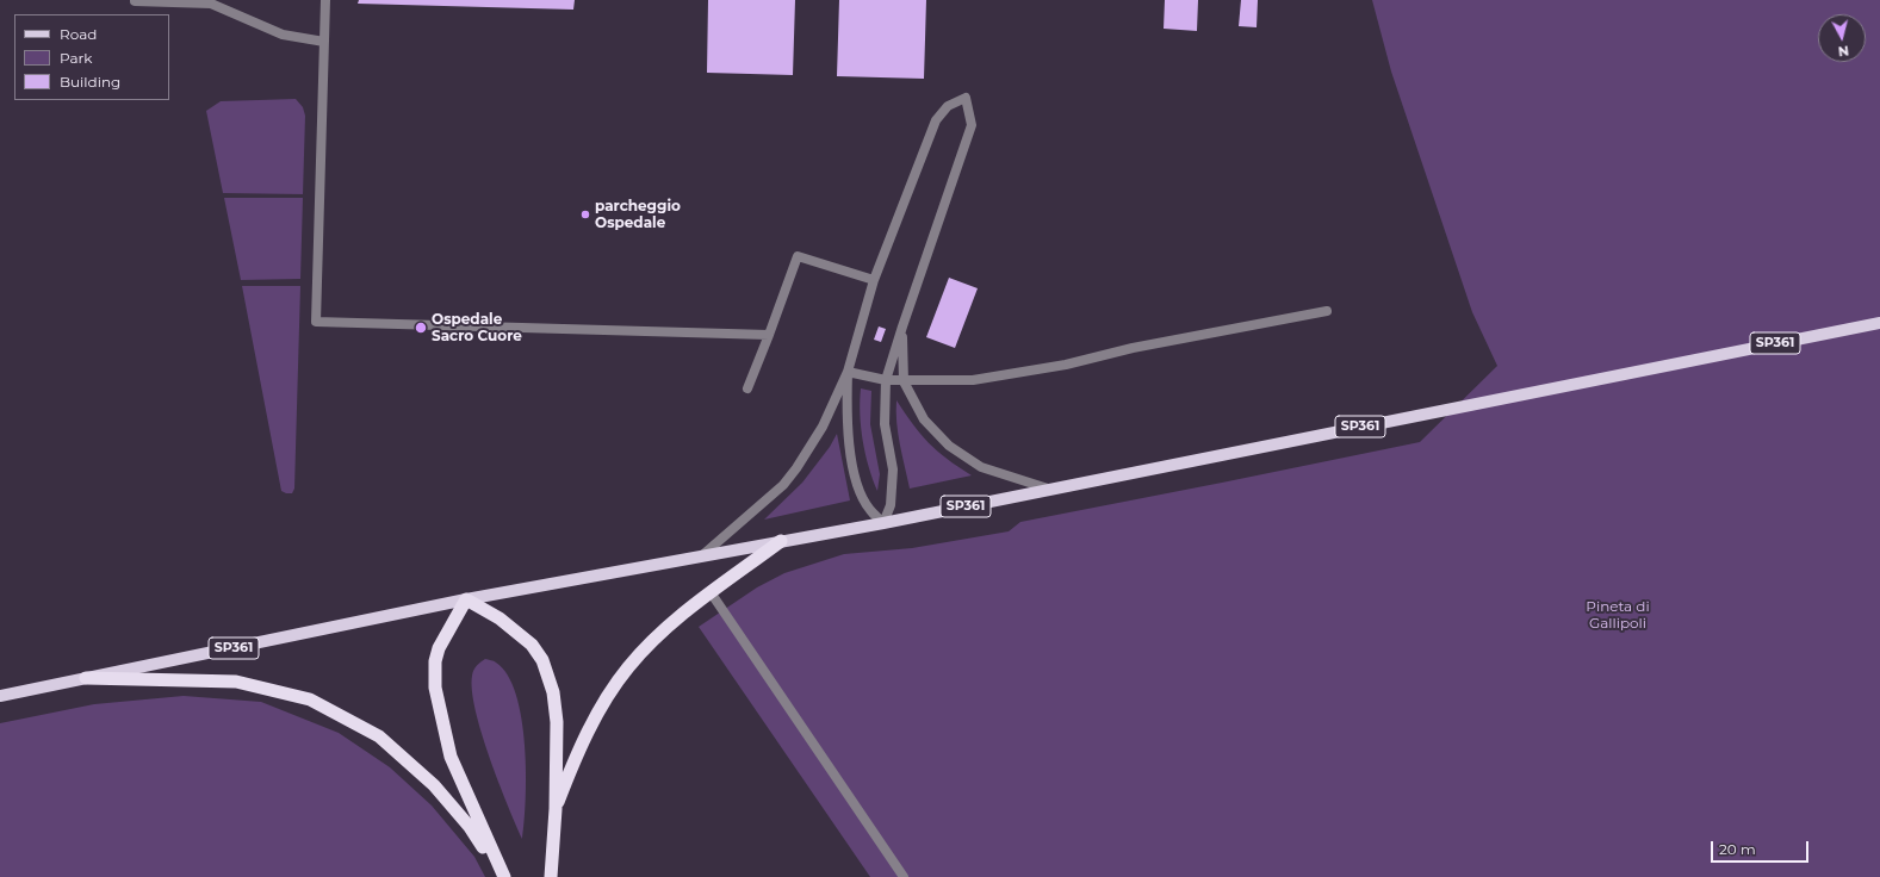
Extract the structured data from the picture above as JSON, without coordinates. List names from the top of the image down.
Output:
{
  "streets": {
    "main road": ["SP361"]
  },
  "parks": ["Pineta di Gallipoli"],
  "places": ["parcheggio Ospedale", "Ospedale Sacro Cuore"],
  "legend": ["Road", "Park", "Building"],
  "scale_bar": "20 m",
  "north": "bottom"
}
